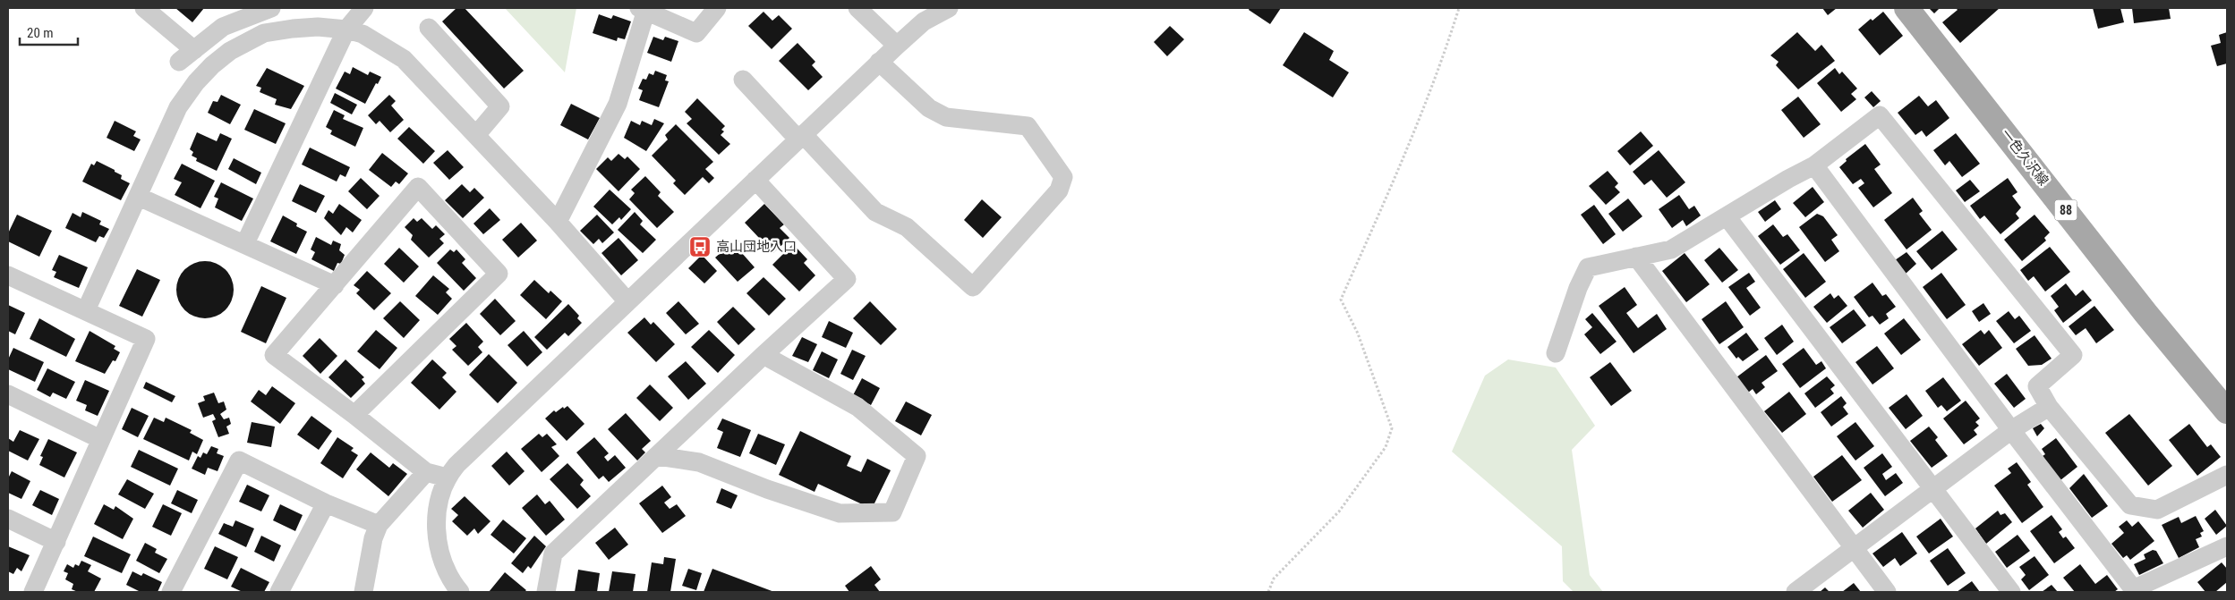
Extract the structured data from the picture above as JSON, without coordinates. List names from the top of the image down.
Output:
{
  "streets": {
    "main road": ["一色久沢線", "88"]
  },
  "places": {
    "bus stop": ["高山団地入口"]
  },
  "scale_bar": "20 m"
}
